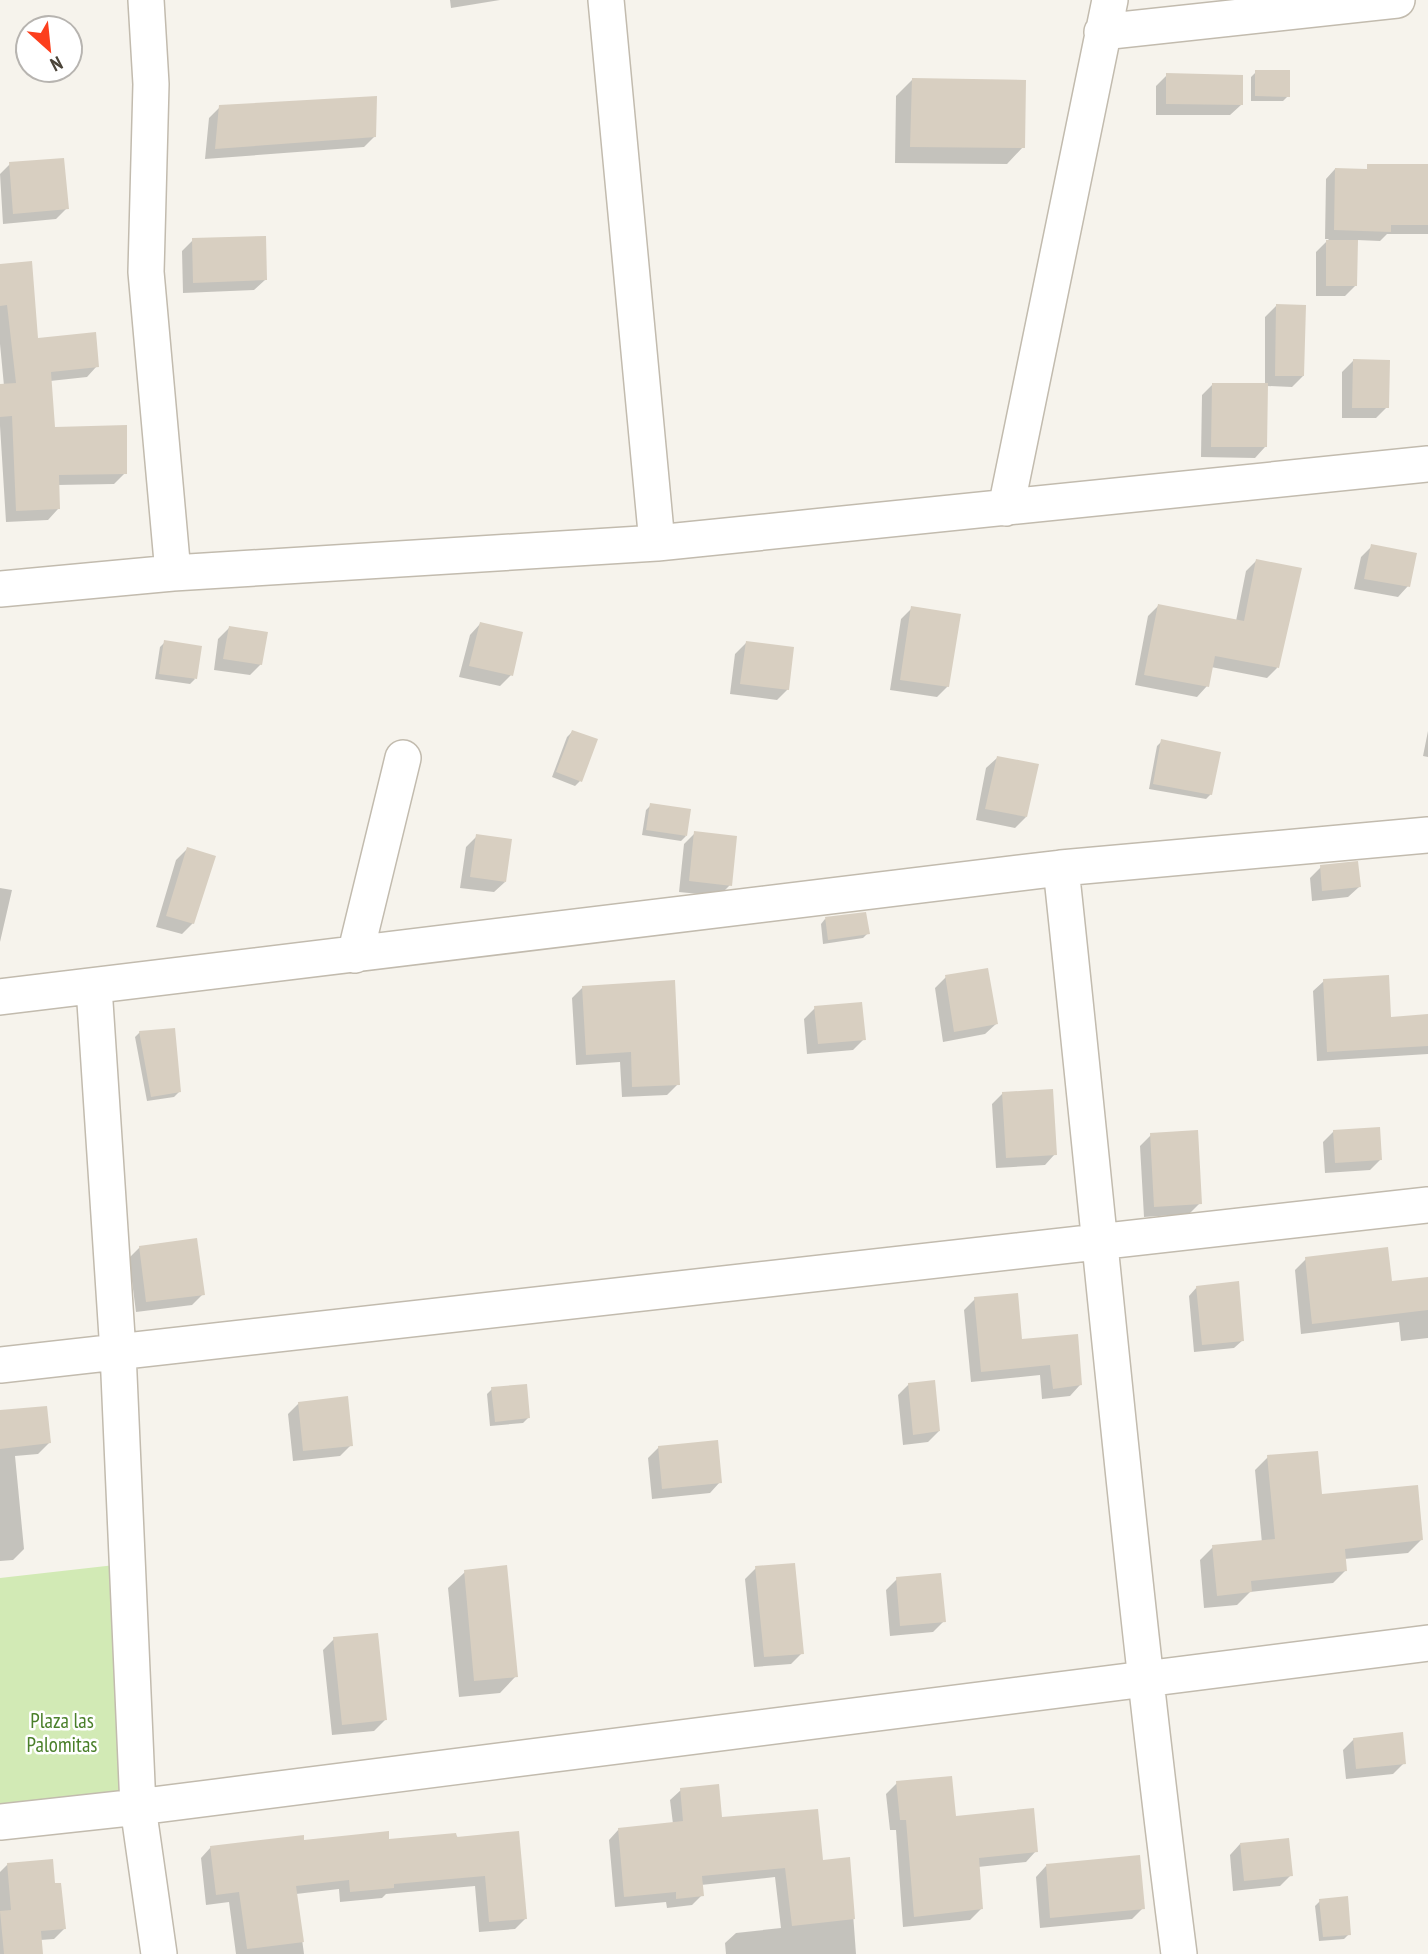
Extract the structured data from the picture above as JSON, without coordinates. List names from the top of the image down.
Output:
{
  "parks": ["Plaza las Palomitas"],
  "north": "bottom right"
}
